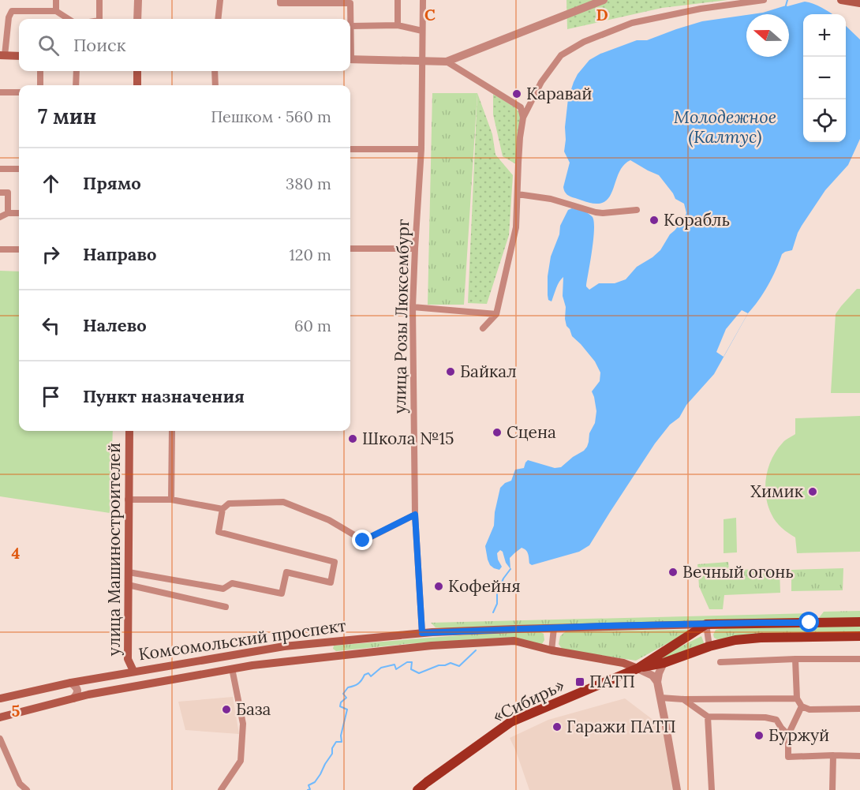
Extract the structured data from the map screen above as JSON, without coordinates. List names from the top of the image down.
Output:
{
  "streets": {
    "main road": ["улица Машиностроителей", "Комсомольский проспект", "«Сибирь»"],
    "street": ["улица Розы Люксембург"]
  },
  "crossings": [
    ["улица Розы Люксембург", "Комсомольский проспект"],
    ["улица Машиностроителей", "Комсомольский проспект"],
    ["Комсомольский проспект", "«Сибирь»"]
  ],
  "water": ["Молодежное (Калтус)"],
  "places": {
    "other": [
      "Каравай",
      "Корабль",
      "Байкал",
      "Сцена",
      "Школа №15",
      "Химик",
      "Вечный огонь",
      "Кофейня",
      "База",
      "Гаражи ПАТП",
      "Буржуй"
    ],
    "transit": ["ПАТП"]
  },
  "north": "left",
  "page": {
    "map_buttons": ["+", "−"],
    "search": "Поиск",
    "heading": ["7 мин", "Пешком · 560 m"],
    "list": [
      ["Прямо", "380 m"],
      ["Направо", "120 m"],
      ["Налево", "60 m"],
      "Пункт назначения"
    ]
  },
  "grid": {
    "columns": ["C", "D"],
    "rows": ["4", "5"]
  }
}
